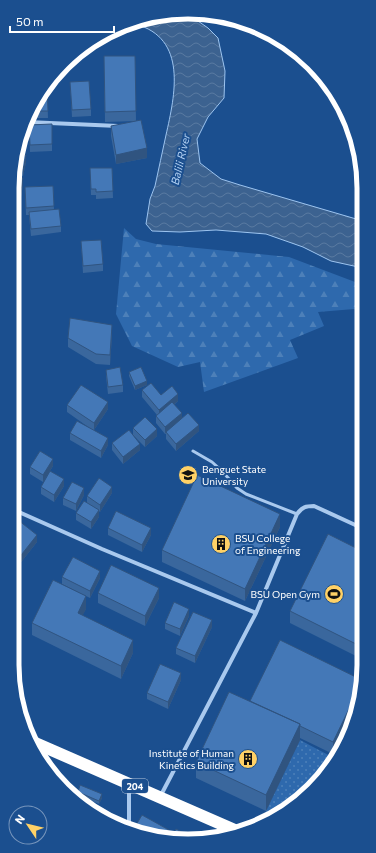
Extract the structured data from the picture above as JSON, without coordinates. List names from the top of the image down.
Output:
{
  "streets": {
    "highway": ["204"]
  },
  "water": ["Balili River"],
  "places": {
    "school or university": ["Benguet State University"],
    "building": ["BSU College of Engineering", "Institute of Human Kinetics Building"],
    "sports": ["BSU Open Gym"]
  },
  "scale_bar": "50 m",
  "north": "top left"
}
